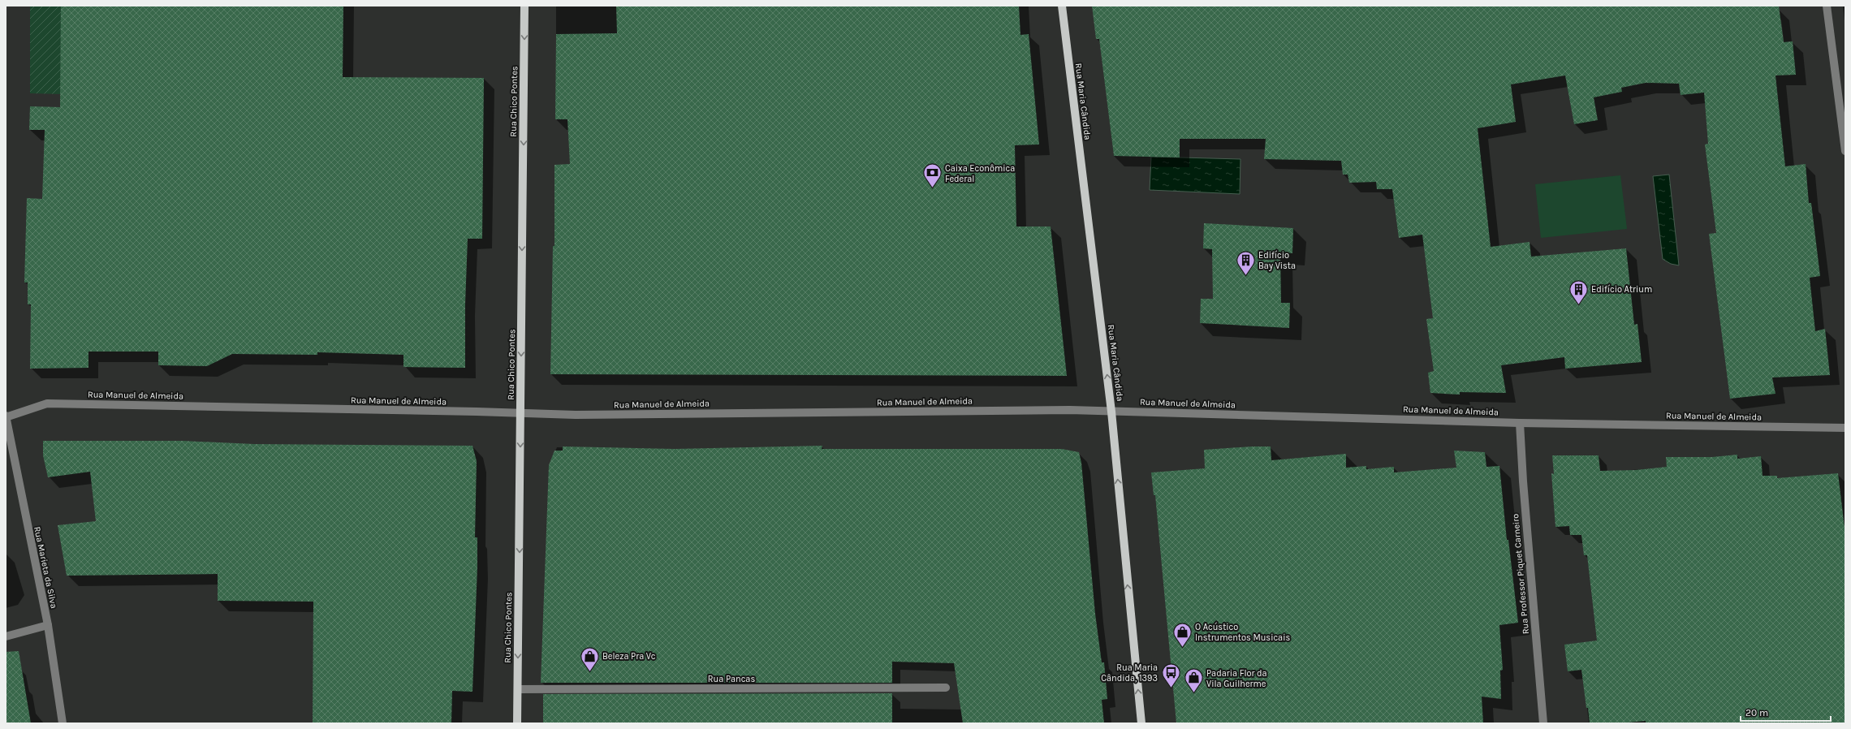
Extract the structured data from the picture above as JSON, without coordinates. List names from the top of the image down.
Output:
{
  "streets": {
    "main road": ["Rua Chico Pontes", "Rua Maria Cândida"],
    "street": [
      "Rua Manuel de Almeida",
      "Rua Marieta da Silva",
      "Rua Professor Piquet Carneiro",
      "Rua Pancas"
    ]
  },
  "crossings": [
    ["Rua Chico Pontes", "Rua Manuel de Almeida"],
    ["Rua Chico Pontes", "Rua Pancas"],
    ["Rua Maria Cândida", "Rua Manuel de Almeida"],
    ["Rua Manuel de Almeida", "Rua Marieta da Silva"],
    ["Rua Manuel de Almeida", "Rua Professor Piquet Carneiro"]
  ],
  "one_way": ["Rua Chico Pontes", "Rua Maria Cândida"],
  "places": {
    "bank": ["Caixa Econômica Federal"],
    "building": ["Edifício Bay Vista", "Edifício Atrium"],
    "shop": ["O Acústico Instrumentos Musicais", "Beleza Pra Vc", "Padaria Flor da Vila Guilherme"],
    "bus stop": ["Rua Maria Cândida, 1393"]
  },
  "scale_bar": "20 m"
}
